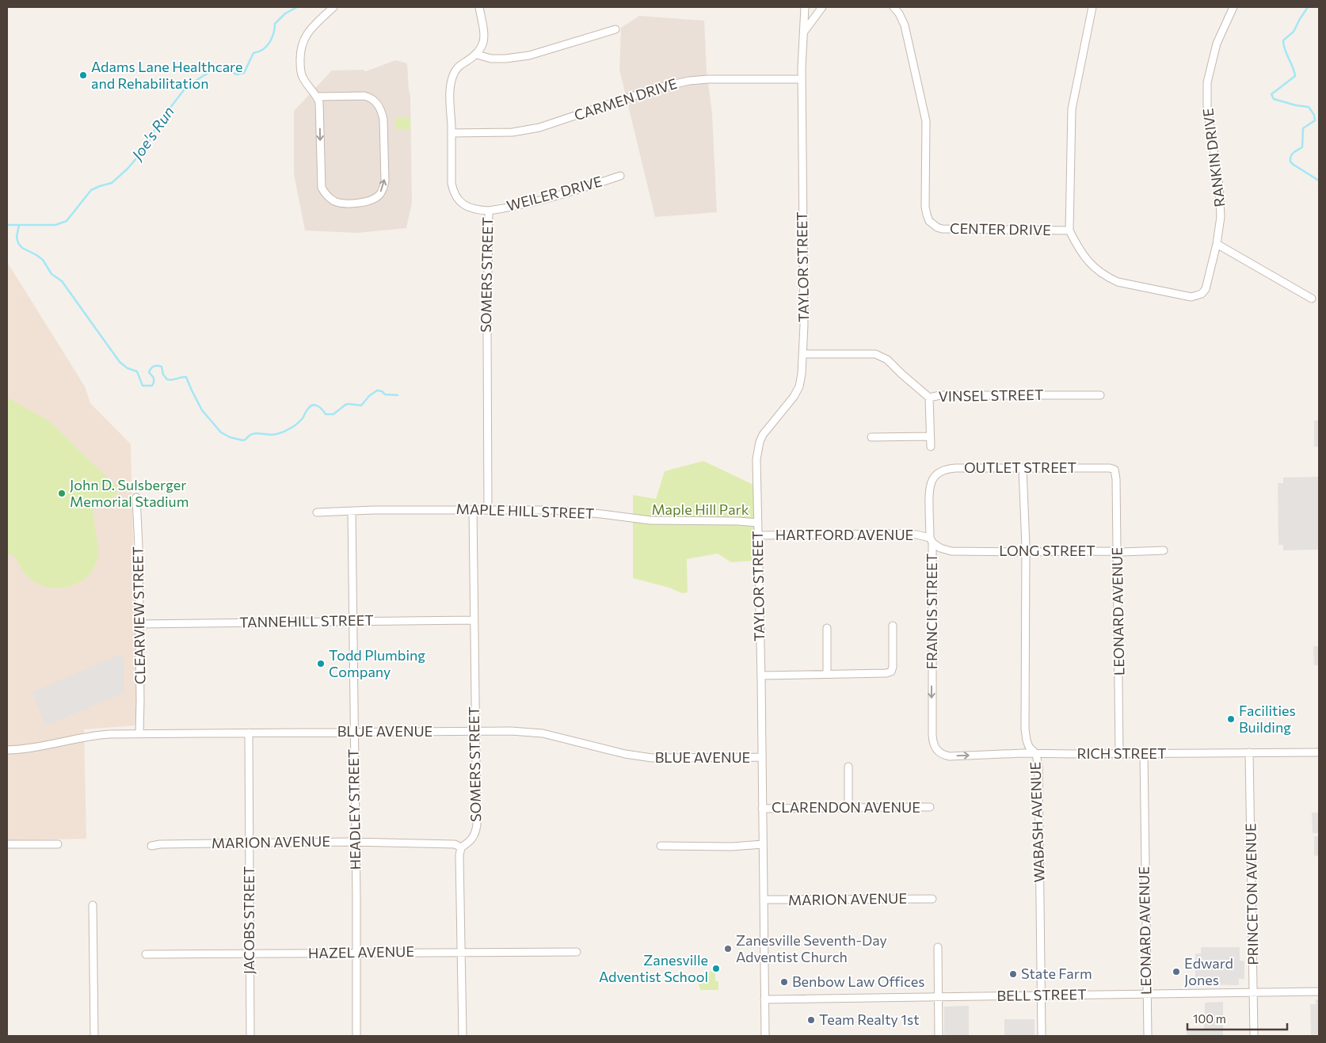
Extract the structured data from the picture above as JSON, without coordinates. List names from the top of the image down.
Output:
{
  "streets": {
    "street": [
      "CARMEN DRIVE",
      "RANKIN DRIVE",
      "WEILER DRIVE",
      "CENTER DRIVE",
      "TAYLOR STREET",
      "SOMERS STREET",
      "VINSEL STREET",
      "OUTLET STREET",
      "MAPLE HILL STREET",
      "HARTFORD AVENUE",
      "LONG STREET",
      "FRANCIS STREET",
      "LEONARD AVENUE",
      "CLEARVIEW STREET",
      "TANNEHILL STREET",
      "BLUE AVENUE",
      "RICH STREET",
      "CLARENDON AVENUE",
      "HEADLEY STREET",
      "WABASH AVENUE",
      "MARION AVENUE",
      "PRINCETON AVENUE",
      "JACOBS STREET",
      "HAZEL AVENUE",
      "BELL STREET"
    ]
  },
  "crossings": [
    ["CARMEN DRIVE", "TAYLOR STREET"],
    ["CARMEN DRIVE", "SOMERS STREET"],
    ["RANKIN DRIVE", "CENTER DRIVE"],
    ["WEILER DRIVE", "SOMERS STREET"],
    ["TAYLOR STREET", "VINSEL STREET"],
    ["TAYLOR STREET", "MAPLE HILL STREET"],
    ["TAYLOR STREET", "HARTFORD AVENUE"],
    ["TAYLOR STREET", "BLUE AVENUE"],
    ["TAYLOR STREET", "CLARENDON AVENUE"],
    ["TAYLOR STREET", "MARION AVENUE"],
    ["TAYLOR STREET", "BELL STREET"],
    ["SOMERS STREET", "MAPLE HILL STREET"],
    ["SOMERS STREET", "TANNEHILL STREET"],
    ["SOMERS STREET", "BLUE AVENUE"],
    ["SOMERS STREET", "MARION AVENUE"],
    ["OUTLET STREET", "FRANCIS STREET"],
    ["OUTLET STREET", "LEONARD AVENUE"],
    ["OUTLET STREET", "WABASH AVENUE"],
    ["MAPLE HILL STREET", "HEADLEY STREET"],
    ["HARTFORD AVENUE", "LONG STREET"],
    ["HARTFORD AVENUE", "FRANCIS STREET"],
    ["LONG STREET", "FRANCIS STREET"],
    ["LONG STREET", "LEONARD AVENUE"],
    ["LONG STREET", "WABASH AVENUE"],
    ["FRANCIS STREET", "RICH STREET"],
    ["LEONARD AVENUE", "RICH STREET"],
    ["LEONARD AVENUE", "BELL STREET"],
    ["CLEARVIEW STREET", "TANNEHILL STREET"],
    ["CLEARVIEW STREET", "BLUE AVENUE"],
    ["TANNEHILL STREET", "HEADLEY STREET"],
    ["BLUE AVENUE", "HEADLEY STREET"],
    ["BLUE AVENUE", "JACOBS STREET"],
    ["RICH STREET", "WABASH AVENUE"],
    ["RICH STREET", "PRINCETON AVENUE"],
    ["HEADLEY STREET", "MARION AVENUE"],
    ["HEADLEY STREET", "HAZEL AVENUE"],
    ["WABASH AVENUE", "BELL STREET"],
    ["MARION AVENUE", "JACOBS STREET"],
    ["PRINCETON AVENUE", "BELL STREET"],
    ["JACOBS STREET", "HAZEL AVENUE"]
  ],
  "one_way": ["FRANCIS STREET"],
  "water": ["Joe's Run"],
  "parks": ["Maple Hill Park"],
  "places": [
    "Adams Lane Healthcare and Rehabilitation",
    "John D. Sulsberger Memorial Stadium",
    "Todd Plumbing Company",
    "Facilities Building",
    "Zanesville Seventh-Day Adventist Church",
    "Zanesville Adventist School",
    "Edward Jones",
    "State Farm",
    "Benbow Law Offices",
    "Team Realty 1st"
  ],
  "scale_bar": "100 m"
}
